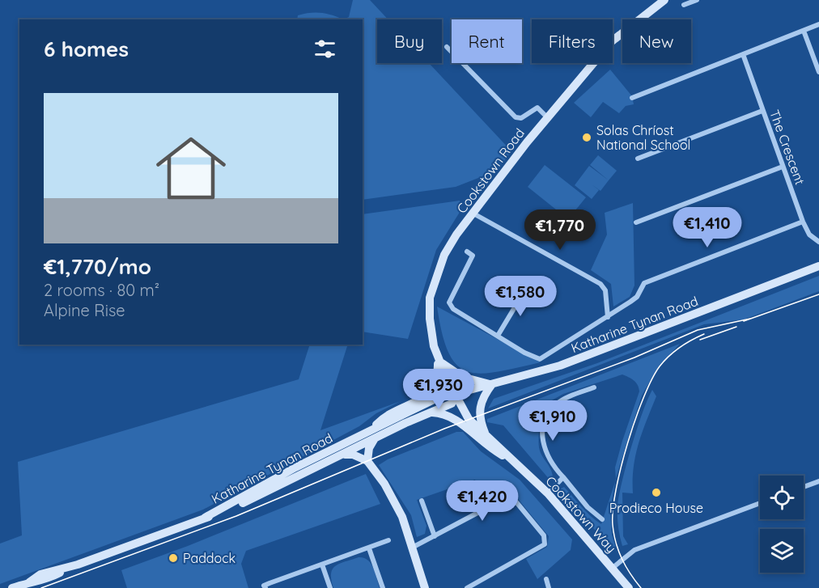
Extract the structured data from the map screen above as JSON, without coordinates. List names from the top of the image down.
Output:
{
  "streets": {
    "main road": ["Cookstown Road", "Katharine Tynan Road", "Cookstown Way"],
    "street": ["The Crescent"]
  },
  "crossings": [
    ["Cookstown Road", "Katharine Tynan Road"],
    ["Cookstown Road", "Cookstown Way"],
    ["Katharine Tynan Road", "Cookstown Way"]
  ],
  "places": ["Solas Chríost National School", "Prodieco House", "Paddock"],
  "page": {
    "chip": [
      "Buy",
      "Rent",
      "Filters",
      "New"
    ],
    "heading": "6 homes",
    "list": [
      {
        "name": "€1,770/mo",
        "note": "2 rooms · 80 m² · Alpine Rise"
      }
    ],
    "price": [
      "€1,410",
      "€1,770",
      "€1,580",
      "€1,930",
      "€1,910",
      "€1,420"
    ]
  }
}
